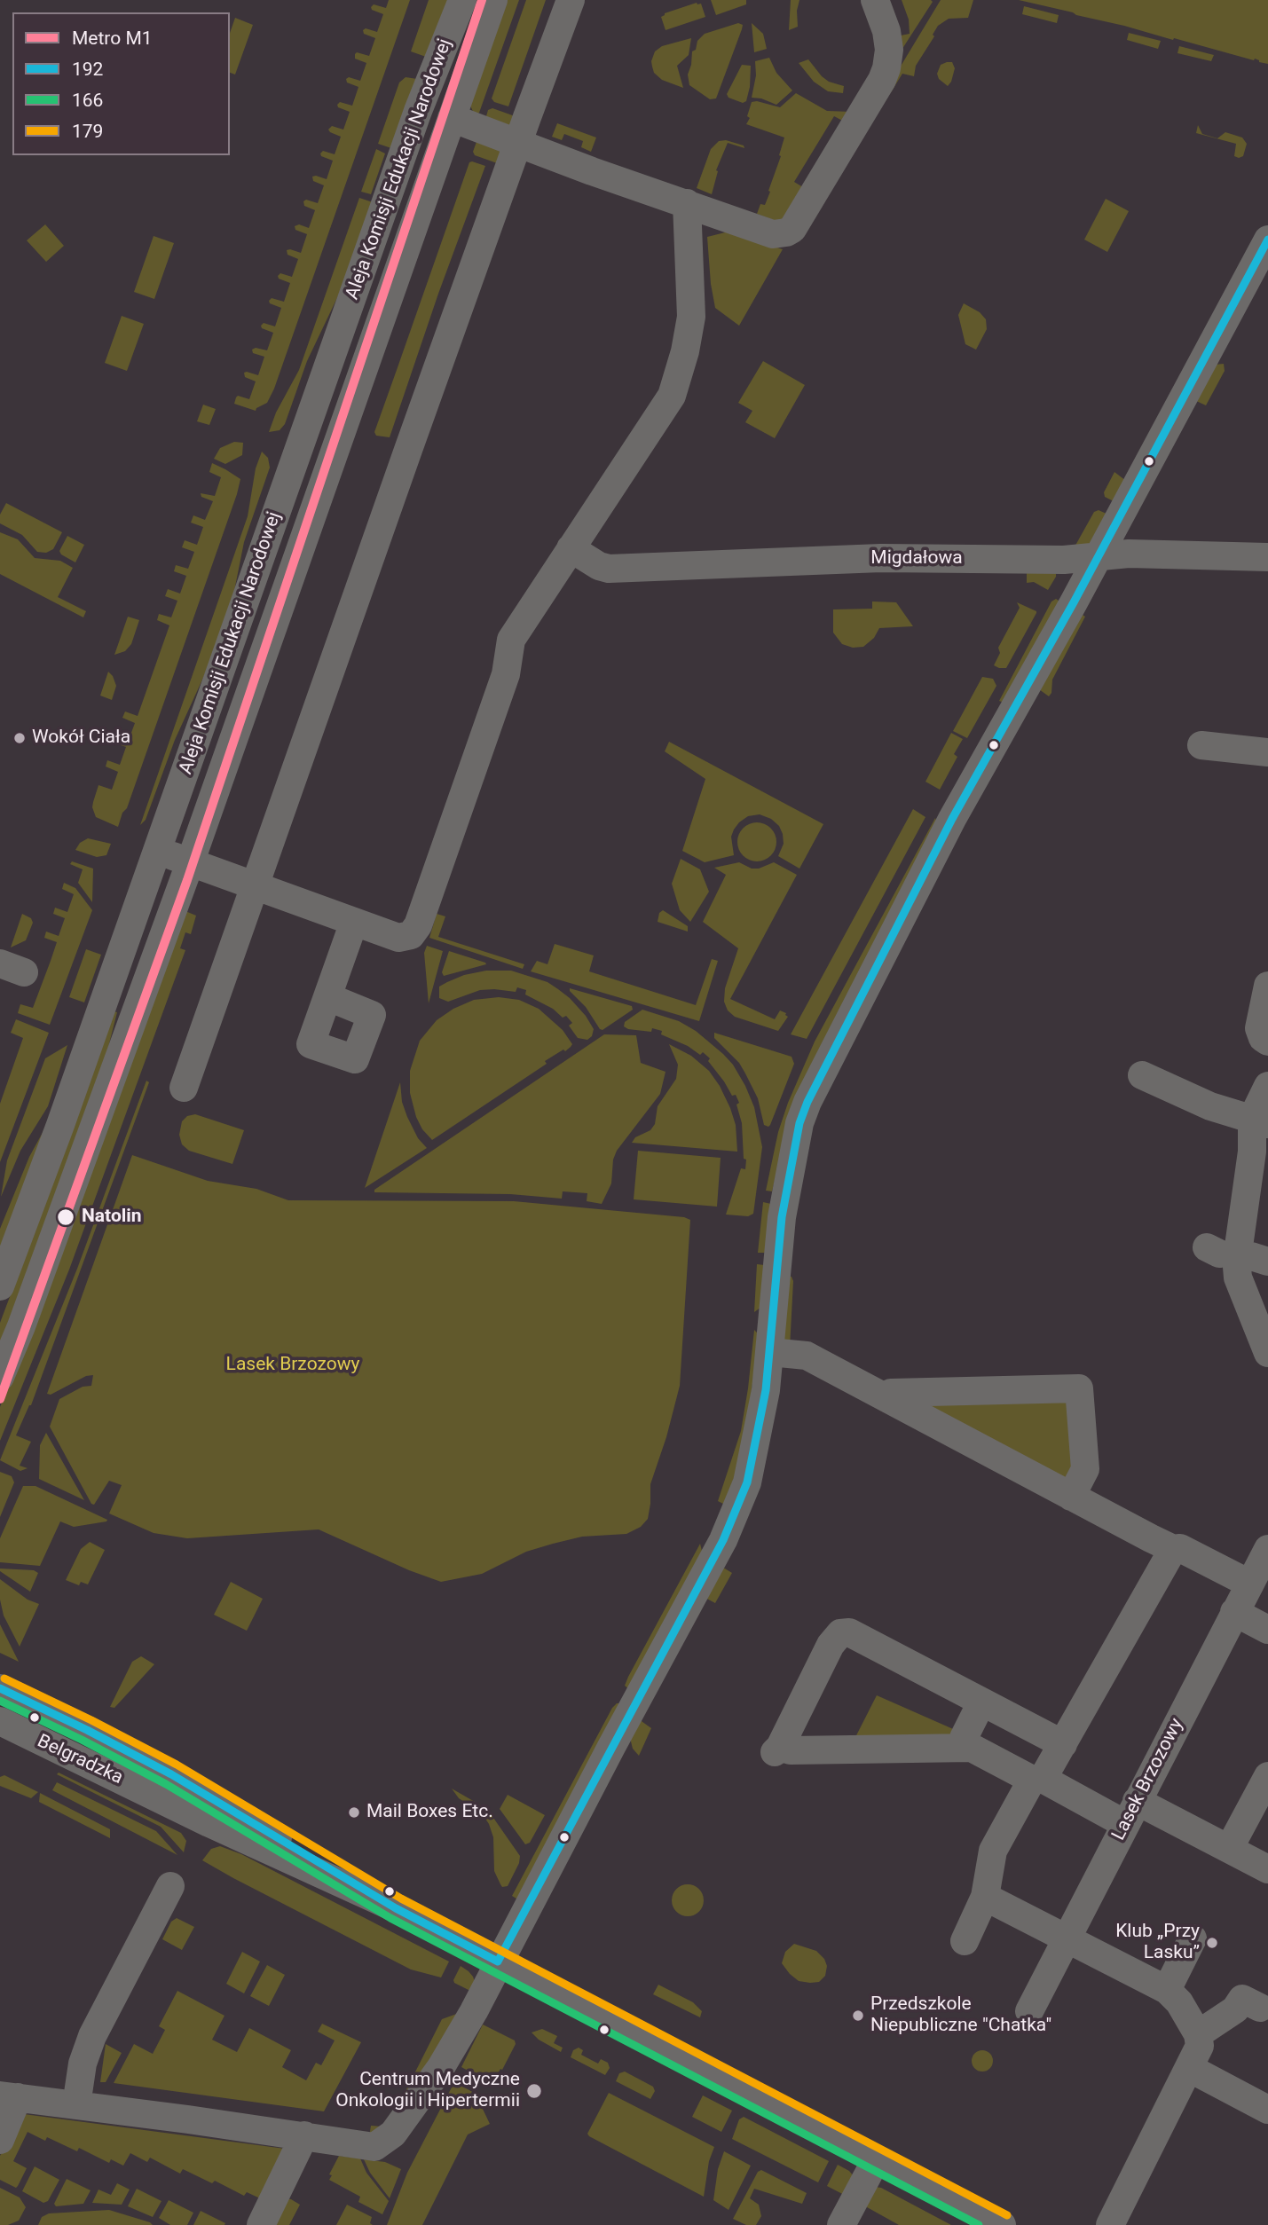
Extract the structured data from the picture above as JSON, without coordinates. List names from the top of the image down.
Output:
{
  "streets": {
    "street": [
      "Aleja Komisji Edukacji Narodowej",
      "Migdałowa",
      "Belgradzka",
      "Lasek Brzozowy"
    ]
  },
  "parks": ["Lasek Brzozowy"],
  "places": [
    "Wokół Ciała",
    "Natolin",
    "Mail Boxes Etc.",
    "Klub „Przy Lasku”",
    "Przedszkole Niepubliczne \"Chatka\"",
    "Centrum Medyczne Onkologii i Hipertermii"
  ],
  "lines": [
    "metro line M1",
    "transit line 192",
    "transit line 179",
    "transit line 166"
  ],
  "legend": [
    "Metro M1",
    "192",
    "166",
    "179"
  ]
}
